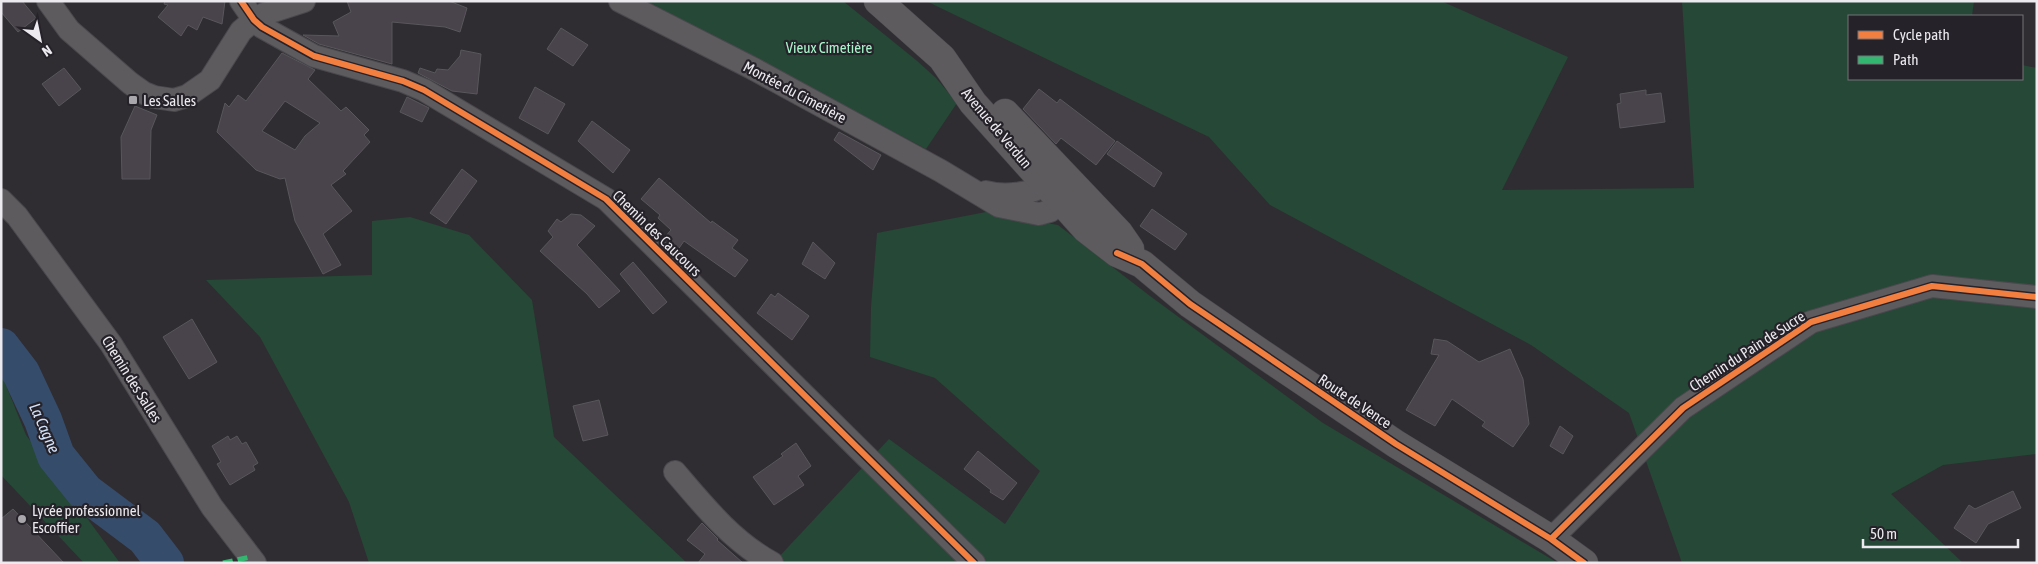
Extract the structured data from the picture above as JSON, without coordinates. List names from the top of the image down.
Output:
{
  "streets": {
    "main road": ["Avenue de Verdun", "Route de Vence"],
    "street": [
      "Montée du Cimetière",
      "Chemin des Caucours",
      "Chemin du Pain de Sucre",
      "Chemin des Salles"
    ]
  },
  "crossings": [
    ["Montée du Cimetière", "Avenue de Verdun"],
    ["Montée du Cimetière", "Route de Vence"],
    ["Avenue de Verdun", "Route de Vence"],
    ["Chemin du Pain de Sucre", "Route de Vence"]
  ],
  "water": ["La Cagne"],
  "parks": ["Vieux Cimetière"],
  "places": {
    "transit": ["Les Salles"],
    "other": ["Lycée professionnel Escoffier"]
  },
  "legend": ["Cycle path", "Path"],
  "scale_bar": "50 m",
  "north": "bottom right"
}
